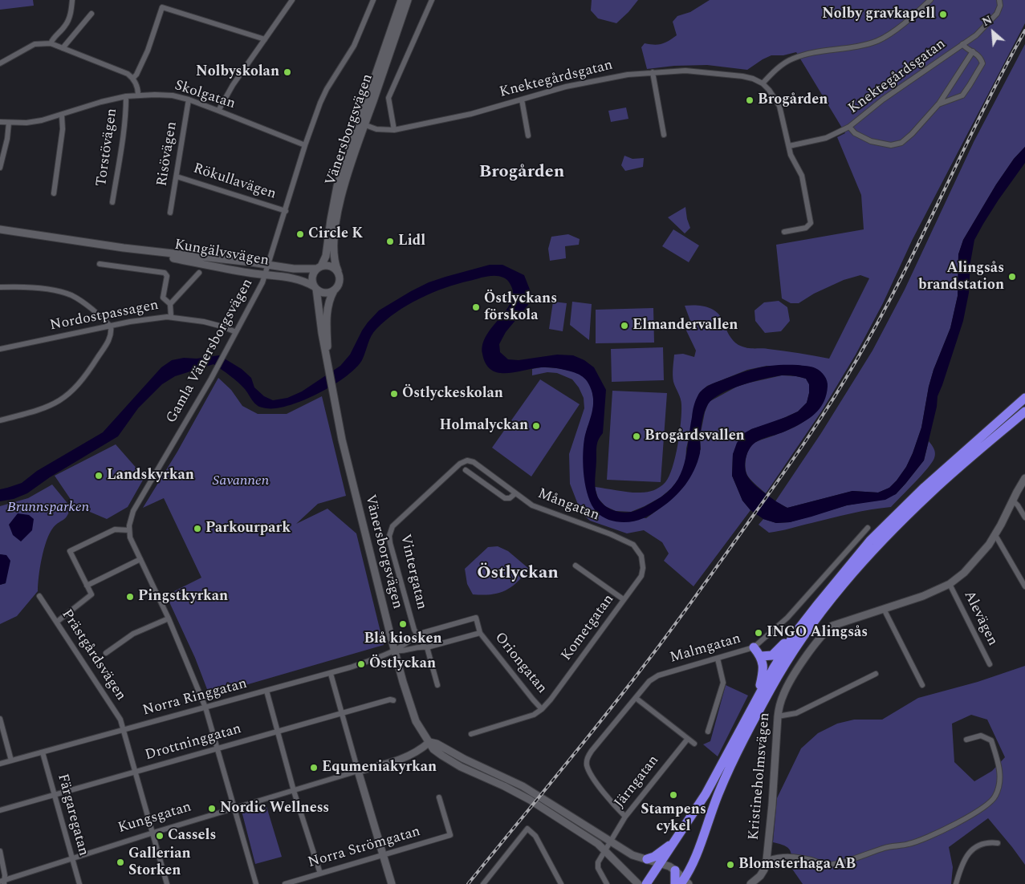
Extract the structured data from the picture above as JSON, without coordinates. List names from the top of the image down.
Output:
{
  "streets": {
    "main road": [
      "Vänersborgsvägen",
      "Kungälvsvägen",
      "Kristineholmsvägen",
      "Kungsgatan"
    ],
    "street": [
      "Knektegårdsgatan",
      "Skolgatan",
      "Torstövägen",
      "Risövägen",
      "Rökullavägen",
      "Nordostpassagen",
      "Gamla Vänersborgsvägen",
      "Mångatan",
      "Vintergatan",
      "Alevägen",
      "Kometgatan",
      "Malmgatan",
      "Prästgårdsvägen",
      "Oriongatan",
      "Norra Ringgatan",
      "Drottninggatan",
      "Järngatan",
      "Färgaregatan",
      "Norra Strömgatan"
    ]
  },
  "crossings": [
    ["Knektegårdsgatan", "Vänersborgsvägen"],
    ["Skolgatan", "Torstövägen"],
    ["Skolgatan", "Risövägen"],
    ["Skolgatan", "Gamla Vänersborgsvägen"],
    ["Vänersborgsvägen", "Kungälvsvägen"],
    ["Vänersborgsvägen", "Oriongatan"],
    ["Vänersborgsvägen", "Norra Ringgatan"],
    ["Vänersborgsvägen", "Järngatan"],
    ["Vänersborgsvägen", "Kungsgatan"],
    ["Risövägen", "Rökullavägen"],
    ["Rökullavägen", "Gamla Vänersborgsvägen"],
    ["Kungälvsvägen", "Gamla Vänersborgsvägen"],
    ["Nordostpassagen", "Gamla Vänersborgsvägen"],
    ["Mångatan", "Vintergatan"],
    ["Mångatan", "Kometgatan"],
    ["Vintergatan", "Oriongatan"],
    ["Alevägen", "Kristineholmsvägen"],
    ["Kometgatan", "Oriongatan"],
    ["Malmgatan", "Järngatan"],
    ["Prästgårdsvägen", "Norra Ringgatan"],
    ["Prästgårdsvägen", "Drottninggatan"],
    ["Prästgårdsvägen", "Kungsgatan"],
    ["Oriongatan", "Norra Ringgatan"],
    ["Norra Ringgatan", "Färgaregatan"],
    ["Drottninggatan", "Färgaregatan"],
    ["Färgaregatan", "Kungsgatan"]
  ],
  "districts": ["Brogården", "Östlyckan"],
  "parks": ["Savannen", "Brunnsparken"],
  "places": [
    "Nolby gravkapell",
    "Nolbyskolan",
    "Brogården",
    "Circle K",
    "Lidl",
    "Alingsås brandstation",
    "Östlyckans förskola",
    "Elmandervallen",
    "Östlyckeskolan",
    "Holmalyckan",
    "Brogårdsvallen",
    "Landskyrkan",
    "Parkourpark",
    "Pingstkyrkan",
    "Blå kiosken",
    "INGO Alingsås",
    "Östlyckan",
    "Equmeniakyrkan",
    "Stampens cykel",
    "Nordic Wellness",
    "Cassels",
    "Gallerian Storken",
    "Blomsterhaga AB"
  ],
  "north": "top left"
}
